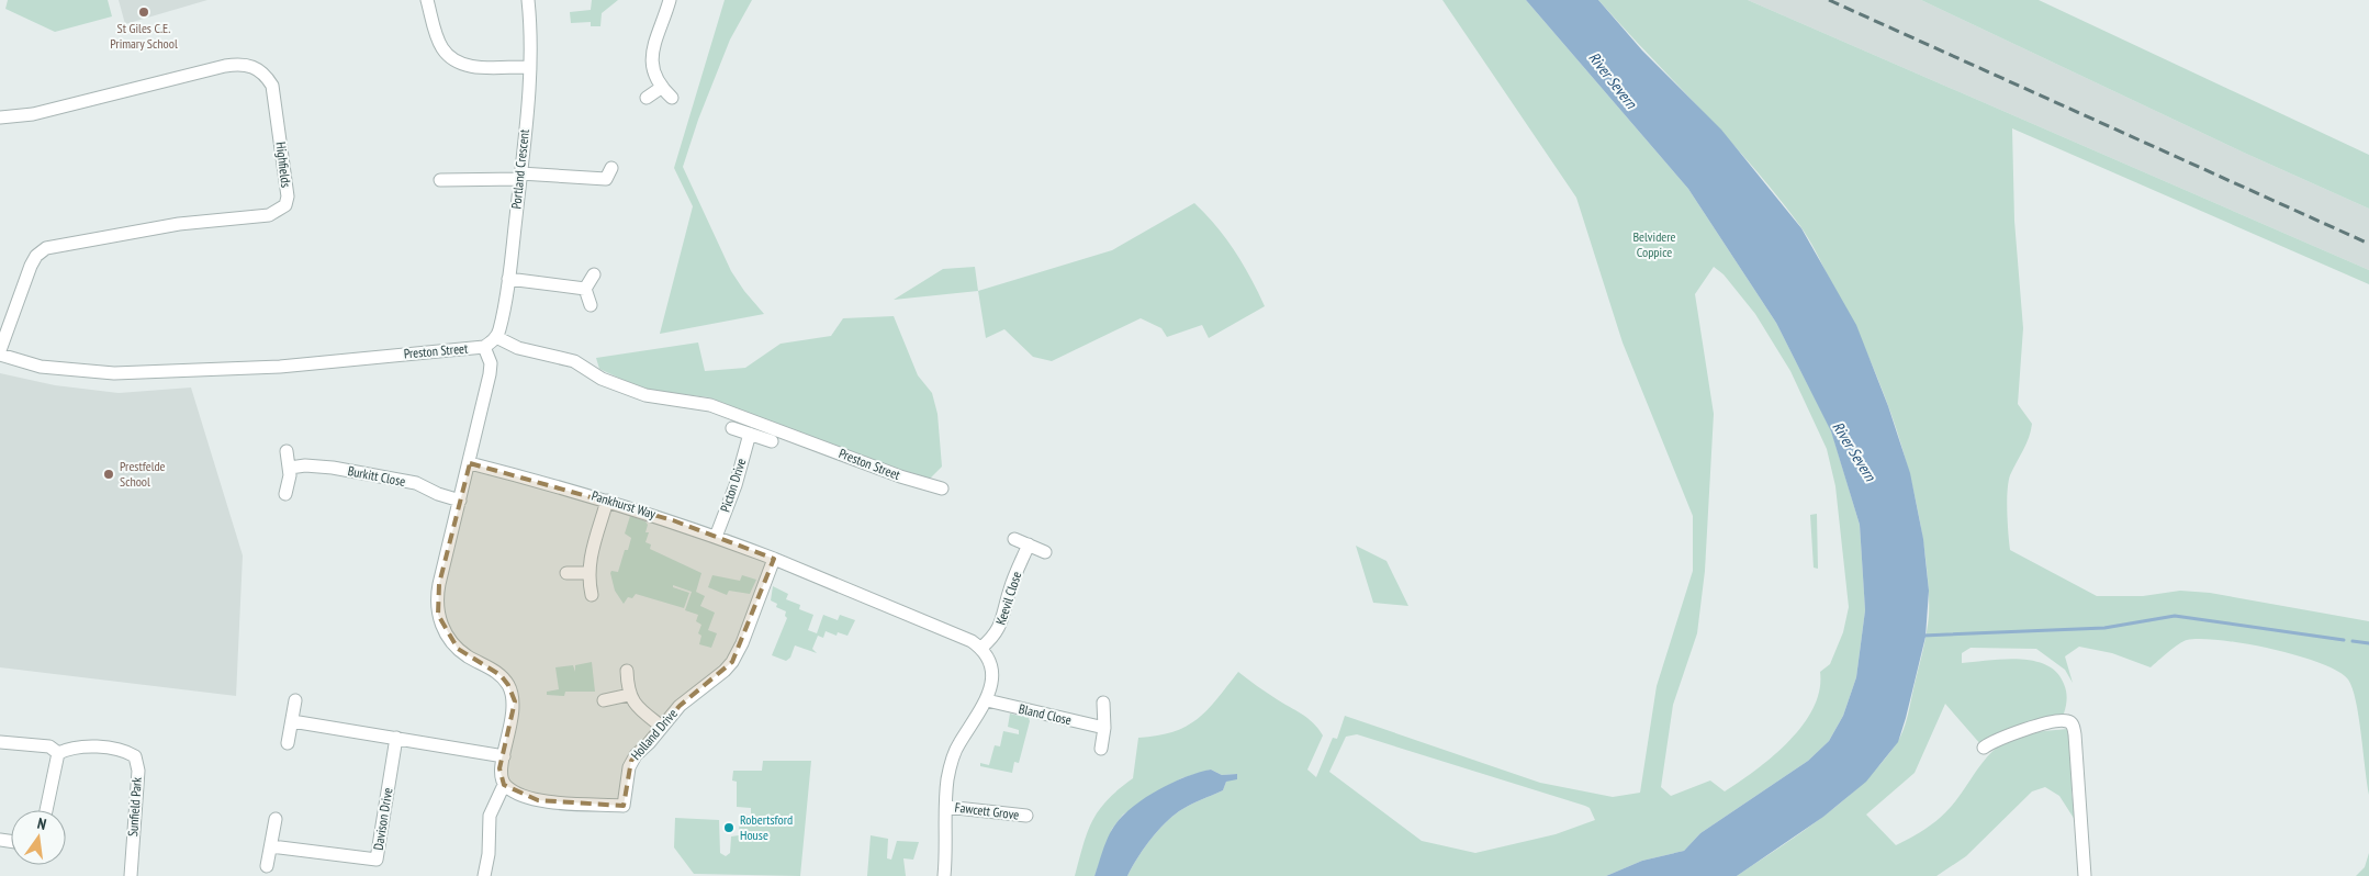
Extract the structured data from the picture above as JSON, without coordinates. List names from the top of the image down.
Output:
{
  "streets": {
    "street": [
      "Highfields",
      "Portland Crescent",
      "Preston Street",
      "Burkitt Close",
      "Picton Drive",
      "Pankhurst Way",
      "Keevil Close",
      "Bland Close",
      "Holland Drive",
      "Sunfield Park",
      "Fawcett Grove",
      "Davison Drive"
    ]
  },
  "crossings": [
    ["Portland Crescent", "Preston Street"],
    ["Picton Drive", "Pankhurst Way"],
    ["Pankhurst Way", "Holland Drive"]
  ],
  "water": ["River Severn"],
  "parks": ["Belvidere Coppice"],
  "places": ["St Giles C.E. Primary School", "Prestfelde School", "Robertsford House"],
  "north": "top"
}
